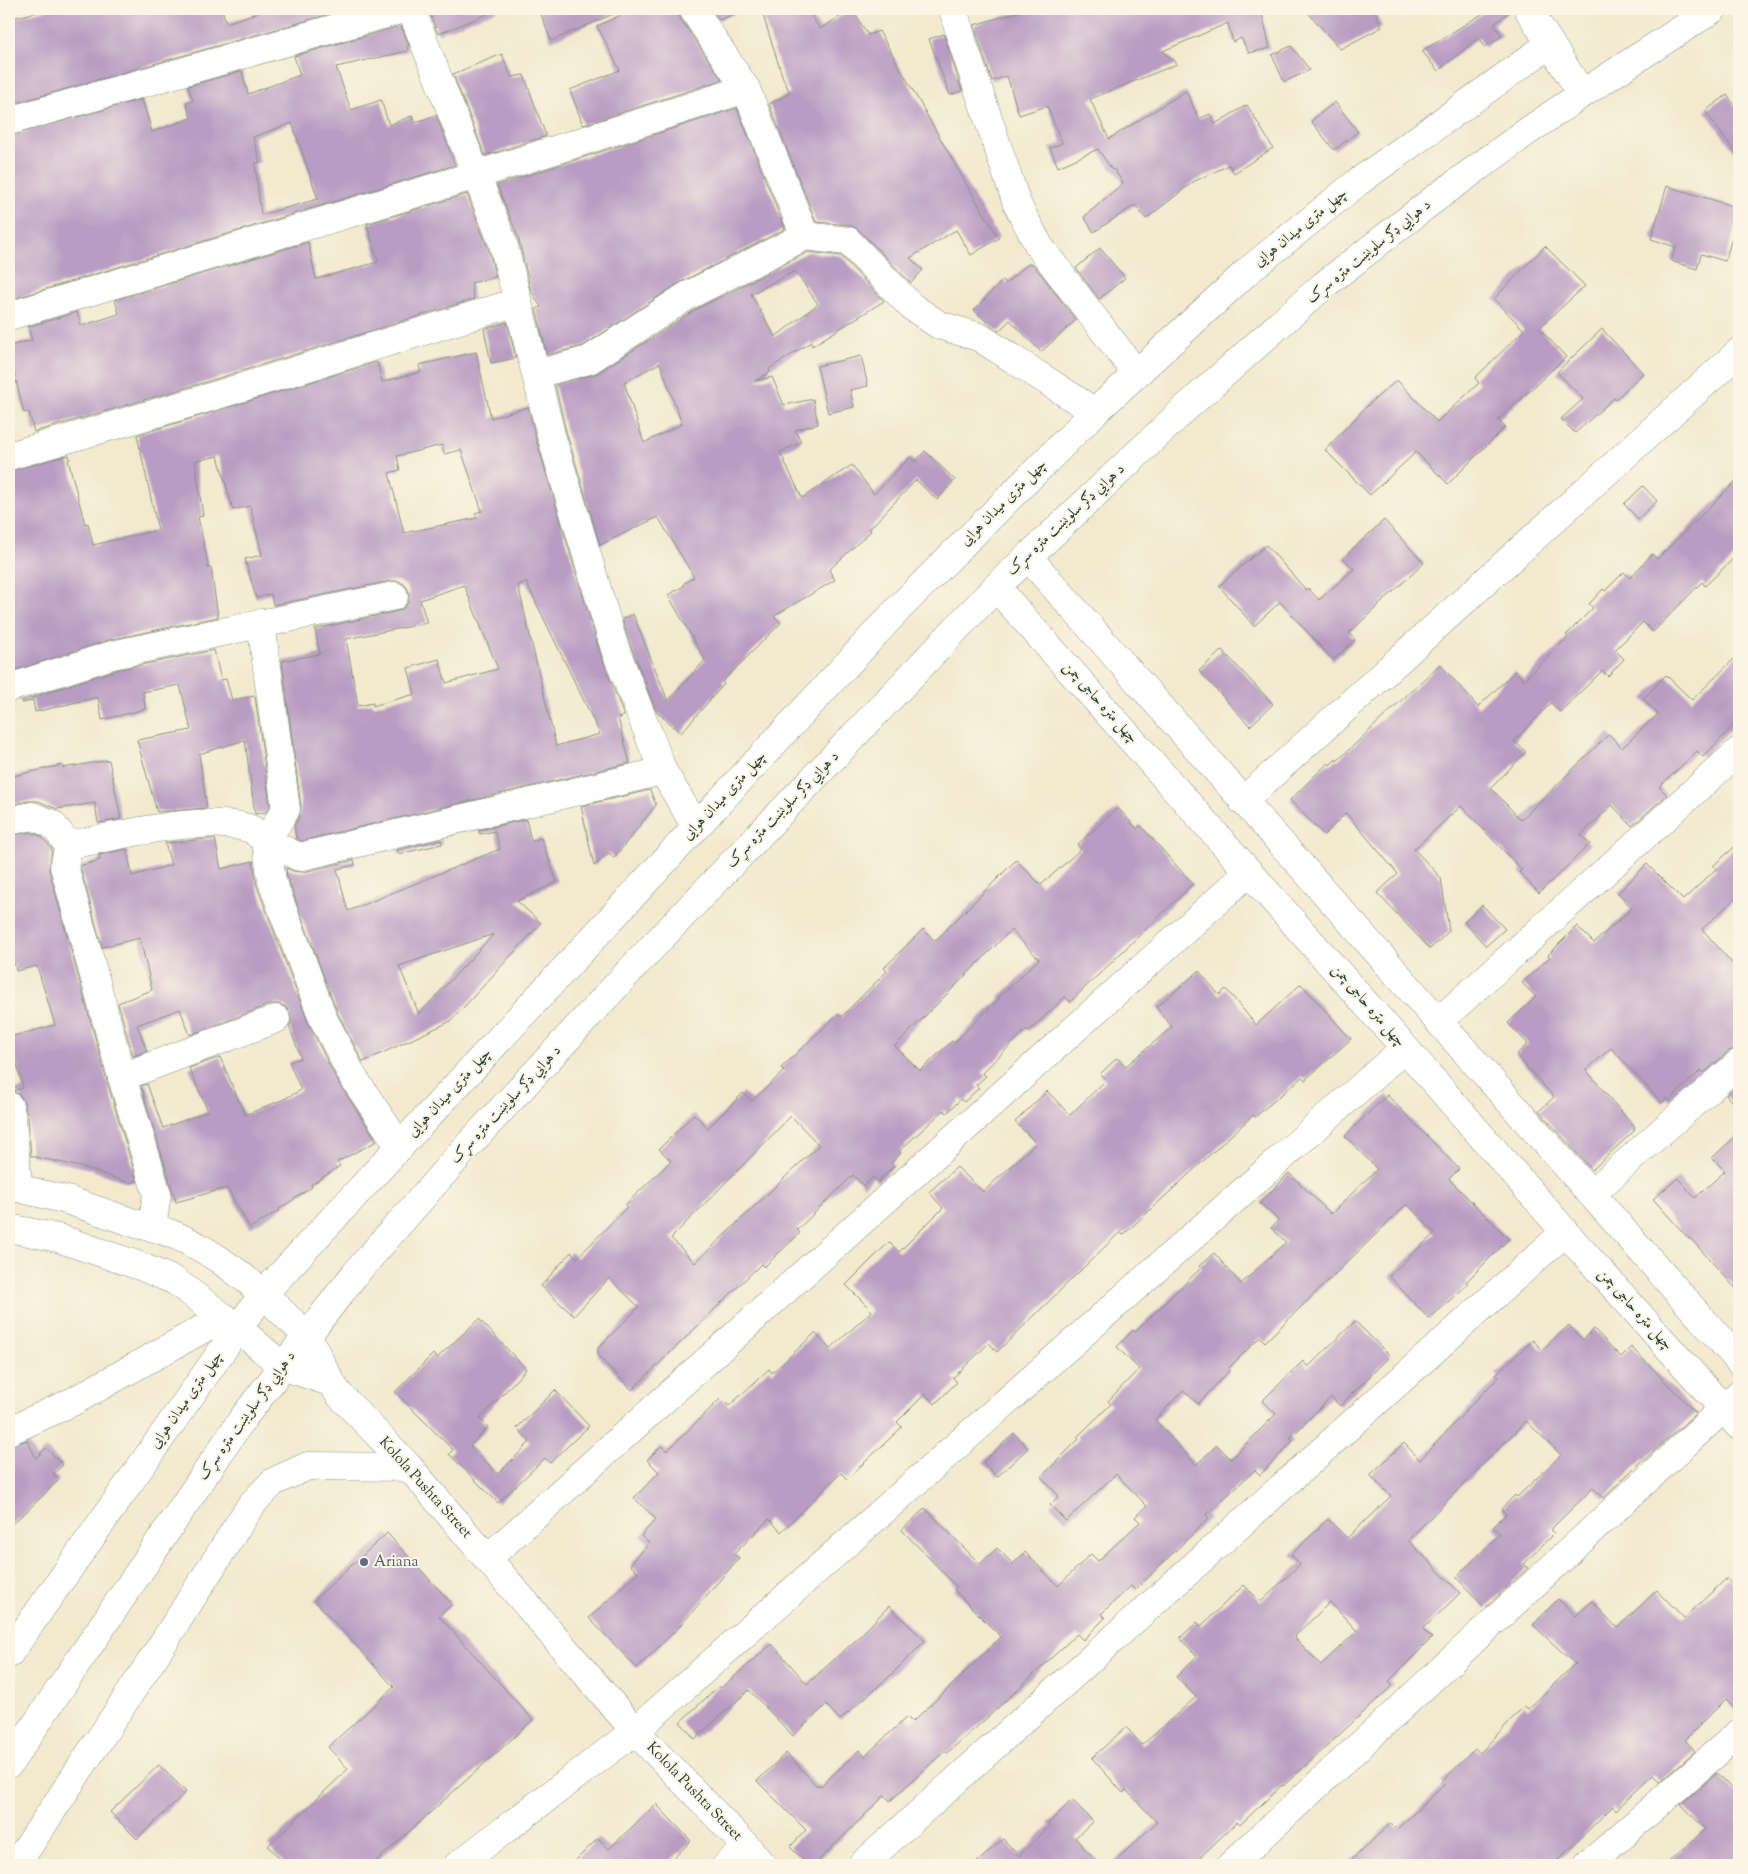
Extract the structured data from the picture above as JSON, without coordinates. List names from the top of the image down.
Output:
{
  "streets": {
    "street": [
      "چهل متری میدان هوایی",
      "د هوايي ډګر سلویښت متره سړک",
      "چهل متره حاجی چمن",
      "Kolola Pushta Street"
    ]
  },
  "crossings": [
    ["چهل متری میدان هوایی", "Kolola Pushta Street"],
    ["د هوايي ډګر سلویښت متره سړک", "چهل متره حاجی چمن"],
    ["د هوايي ډګر سلویښت متره سړک", "Kolola Pushta Street"]
  ],
  "places": ["Ariana"]
}
